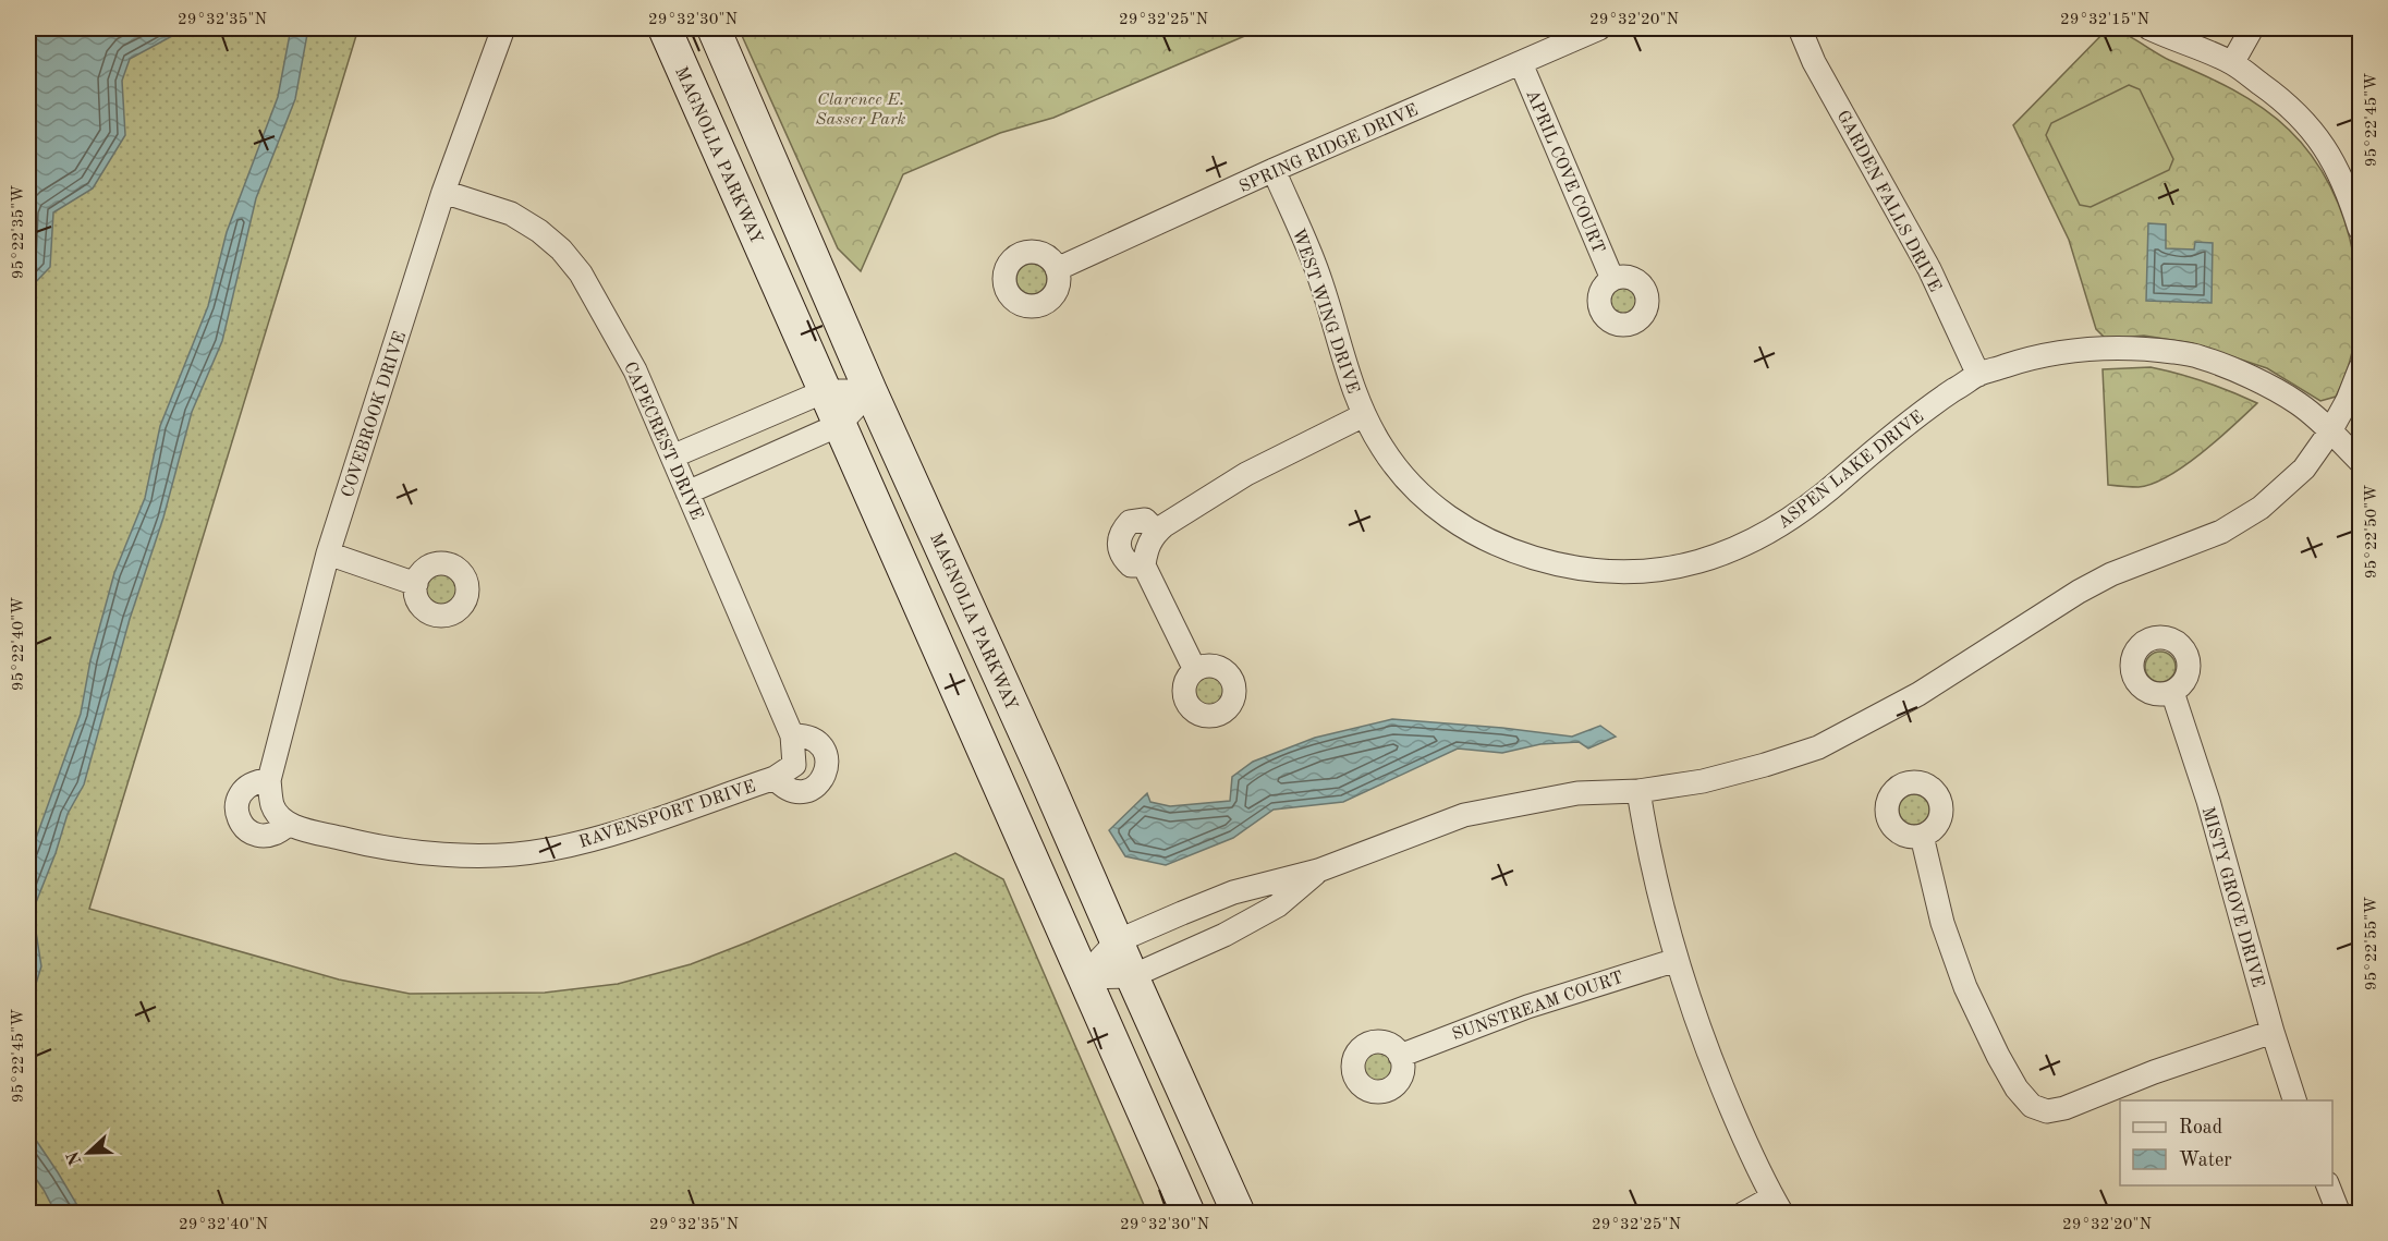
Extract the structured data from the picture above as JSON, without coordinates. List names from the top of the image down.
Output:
{
  "streets": {
    "main road": ["MAGNOLIA PARKWAY"],
    "street": [
      "SPRING RIDGE DRIVE",
      "APRIL COVE COURT",
      "GARDEN FALLS DRIVE",
      "WEST WING DRIVE",
      "COVEBROOK DRIVE",
      "CAPECREST DRIVE",
      "ASPEN LAKE DRIVE",
      "RAVENSPORT DRIVE",
      "MISTY GROVE DRIVE",
      "SUNSTREAM COURT"
    ]
  },
  "crossings": [
    ["SPRING RIDGE DRIVE", "APRIL COVE COURT"],
    ["SPRING RIDGE DRIVE", "WEST WING DRIVE"],
    ["GARDEN FALLS DRIVE", "ASPEN LAKE DRIVE"],
    ["WEST WING DRIVE", "ASPEN LAKE DRIVE"],
    ["COVEBROOK DRIVE", "CAPECREST DRIVE"],
    ["COVEBROOK DRIVE", "RAVENSPORT DRIVE"],
    ["CAPECREST DRIVE", "RAVENSPORT DRIVE"]
  ],
  "parks": ["Clarence E. Sasser Park"],
  "legend": ["Road", "Water"],
  "north": "left",
  "coordinates": [
    "29°32'35\"N",
    "29°32'30\"N",
    "29°32'25\"N",
    "29°32'20\"N",
    "29°32'15\"N",
    "95°22'45\"W",
    "95°22'35\"W",
    "95°22'50\"W",
    "95°22'40\"W",
    "95°22'55\"W",
    "29°32'40\"N"
  ]
}
